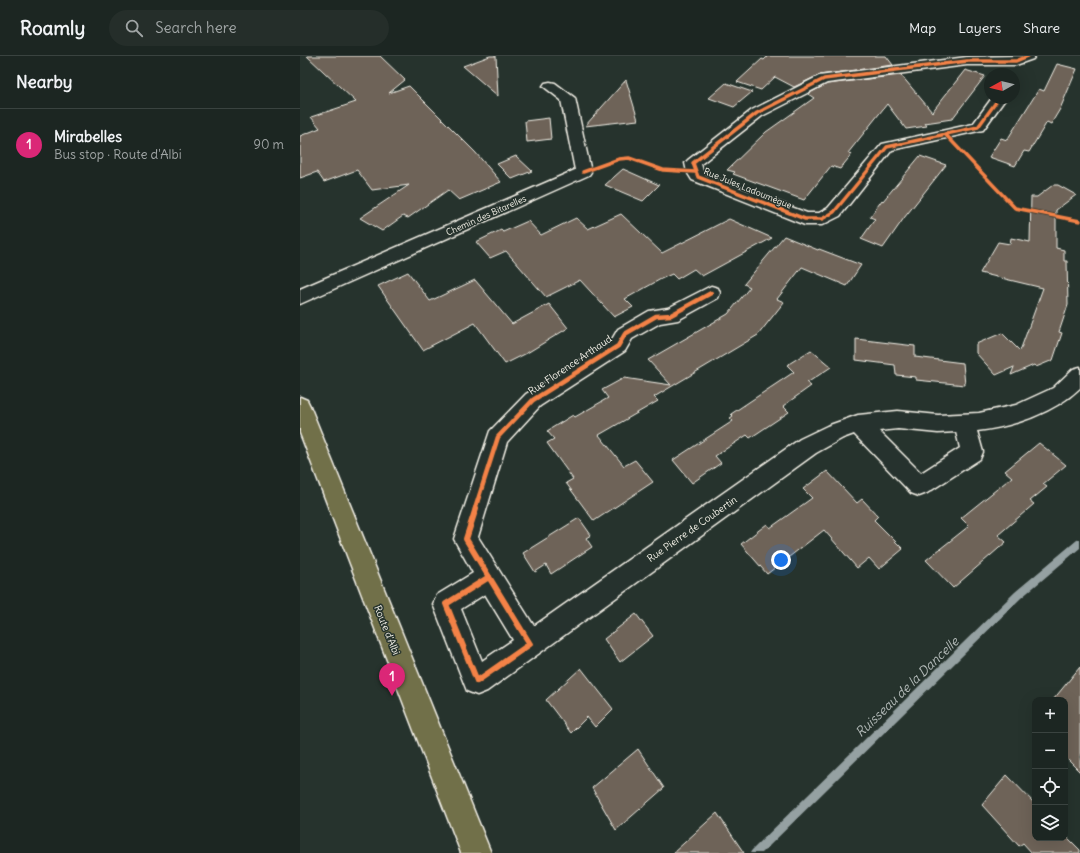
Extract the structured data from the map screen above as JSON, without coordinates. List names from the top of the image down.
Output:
{
  "streets": {
    "main road": ["Route d'Albi"],
    "street": [
      "Rue Jules Ladoumègue",
      "Chemin des Bitarelles",
      "Rue Florence Arthaud",
      "Rue Pierre de Coubertin"
    ]
  },
  "crossings": [
    ["Rue Florence Arthaud", "Rue Pierre de Coubertin"]
  ],
  "water": ["Ruisseau de la Dancelle"],
  "north": "left",
  "page": {
    "header": "Roamly",
    "search": "Search here",
    "nav": ["Map", "Layers", "Share"],
    "heading": "Nearby",
    "list": [
      {
        "mark": "1",
        "name": "Mirabelles",
        "note": "Bus stop · Route d'Albi",
        "value": "90 m"
      }
    ],
    "pins": "1",
    "map_buttons": ["+", "−"]
  }
}
